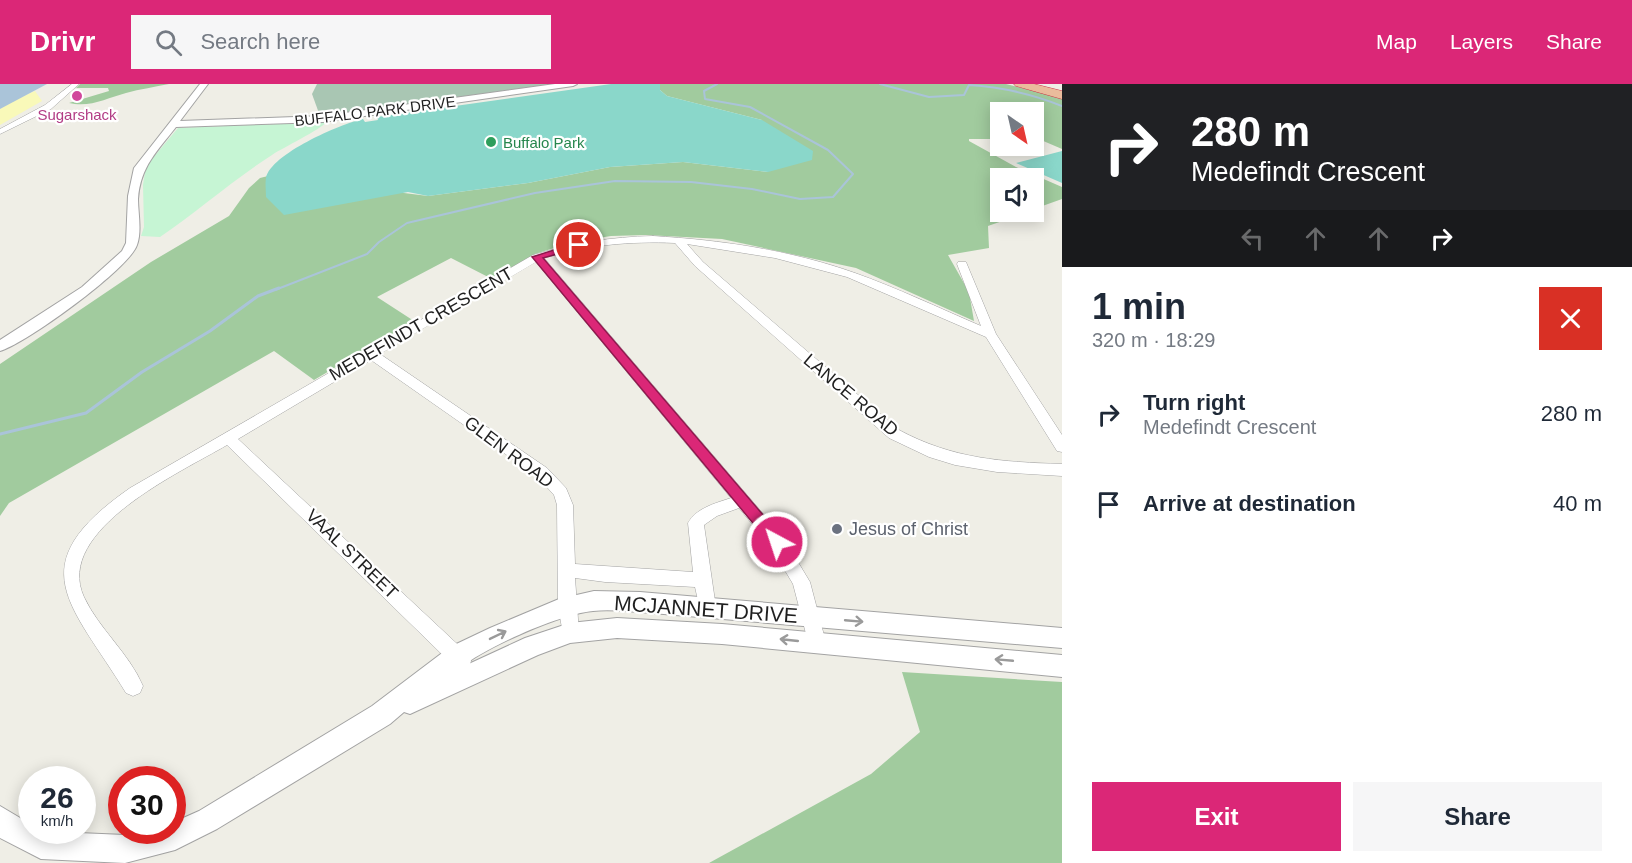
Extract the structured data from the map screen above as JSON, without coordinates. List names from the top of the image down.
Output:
{
  "streets": {
    "street": [
      "BUFFALO PARK DRIVE",
      "MEDEFINDT CRESCENT",
      "LANCE ROAD",
      "GLEN ROAD",
      "VAAL STREET",
      "MCJANNET DRIVE"
    ]
  },
  "crossings": [
    ["MEDEFINDT CRESCENT", "LANCE ROAD"],
    ["MEDEFINDT CRESCENT", "GLEN ROAD"],
    ["MEDEFINDT CRESCENT", "VAAL STREET"],
    ["GLEN ROAD", "MCJANNET DRIVE"],
    ["VAAL STREET", "MCJANNET DRIVE"]
  ],
  "places": ["Sugarshack", "Buffalo Park", "Jesus of Christ"],
  "north": "bottom right",
  "page": {
    "header": "Drivr",
    "search": "Search here",
    "nav": ["Map", "Layers", "Share"],
    "turn": ["280 m", "Medefindt Crescent"],
    "heading": ["1 min", "320 m · 18:29"],
    "list": [
      {
        "name": "Turn right",
        "note": "Medefindt Crescent",
        "value": "280 m"
      },
      {
        "name": "Arrive at destination",
        "value": "40 m"
      }
    ],
    "speed": "26 km/h",
    "limit": "30",
    "buttons": ["Exit", "Share"]
  }
}
